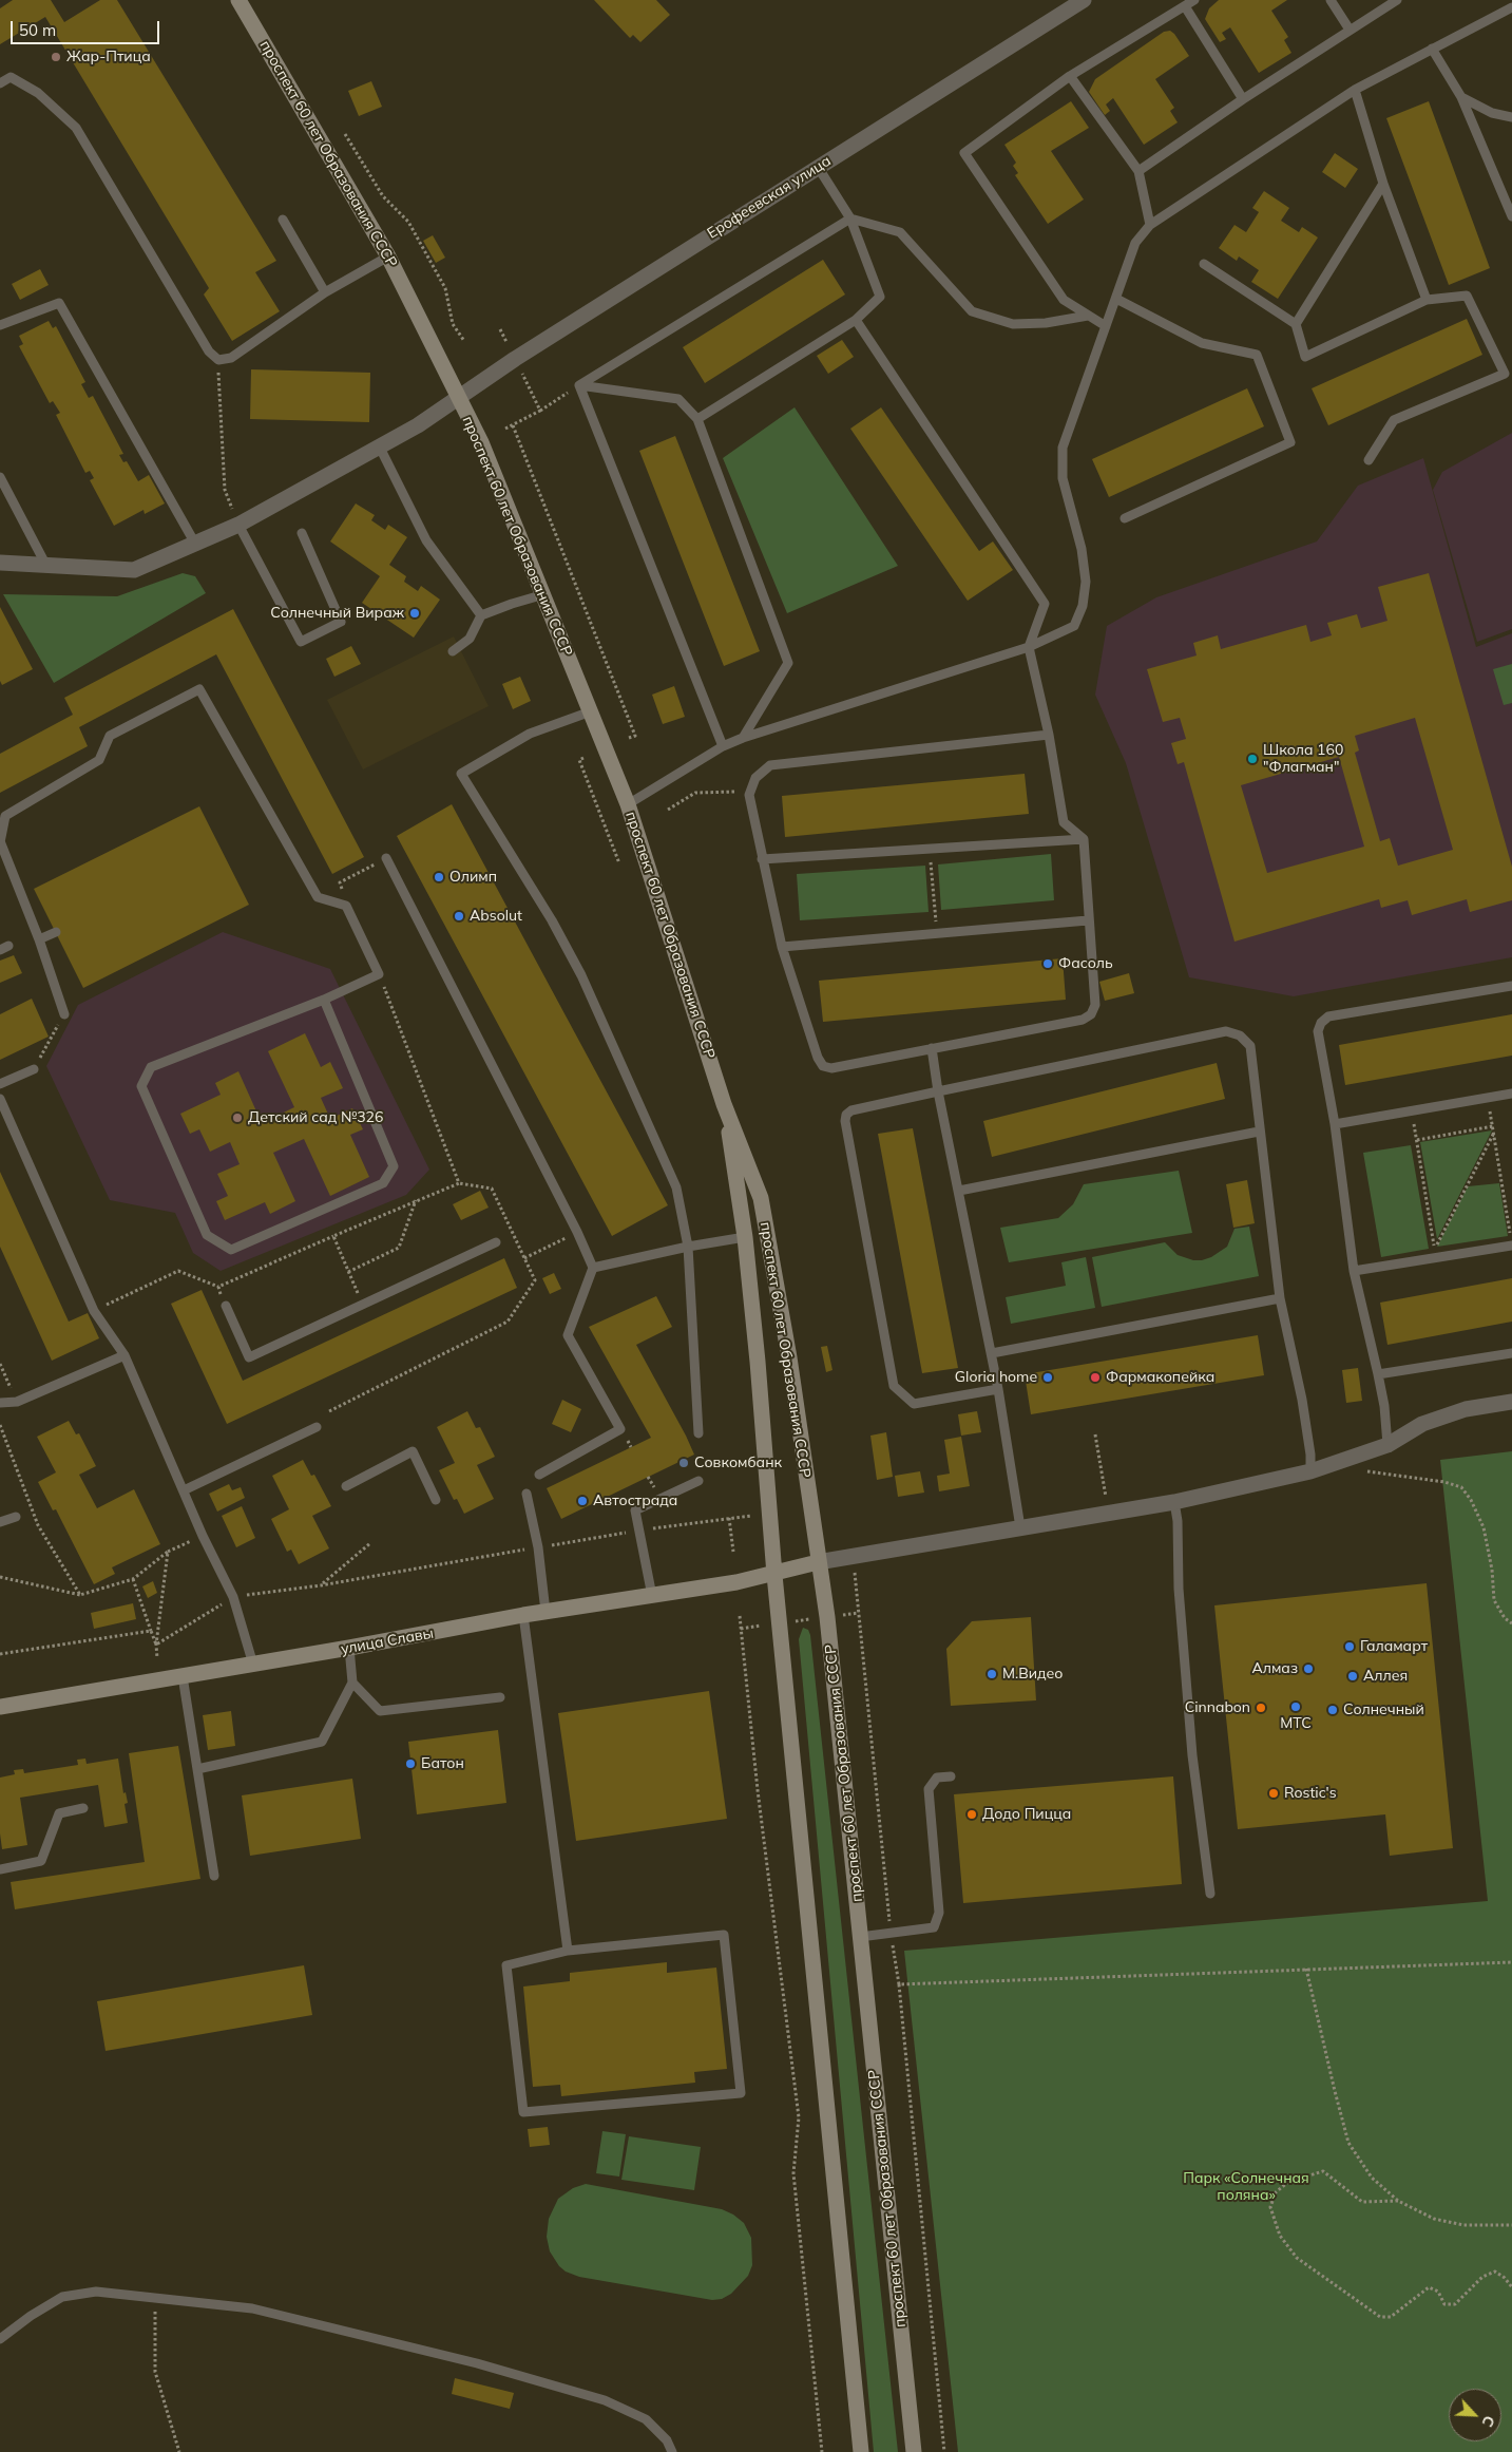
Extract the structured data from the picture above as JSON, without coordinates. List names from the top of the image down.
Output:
{
  "streets": {
    "main road": ["проспект 60 лет Образования СССР", "улица Славы"],
    "street": ["Ерофеевская улица"]
  },
  "crossings": [
    ["проспект 60 лет Образования СССР", "Ерофеевская улица"],
    ["проспект 60 лет Образования СССР", "улица Славы"]
  ],
  "parks": ["Парк «Солнечная поляна»"],
  "places": [
    "Жар-Птица",
    "Солнечный Вираж",
    "Школа 160 \"Флагман\"",
    "Олимп",
    "Absolut",
    "Фасоль",
    "Детский сад №326",
    "Gloria home",
    "Фармакопейка",
    "Совкомбанк",
    "Автострада",
    "Галамарт",
    "Алмаз",
    "М.Видео",
    "Аллея",
    "МТС",
    "Cinnabon",
    "Солнечный",
    "Батон",
    "Rostic's",
    "Додо Пицца"
  ],
  "scale_bar": "50 m",
  "north": "bottom right"
}
